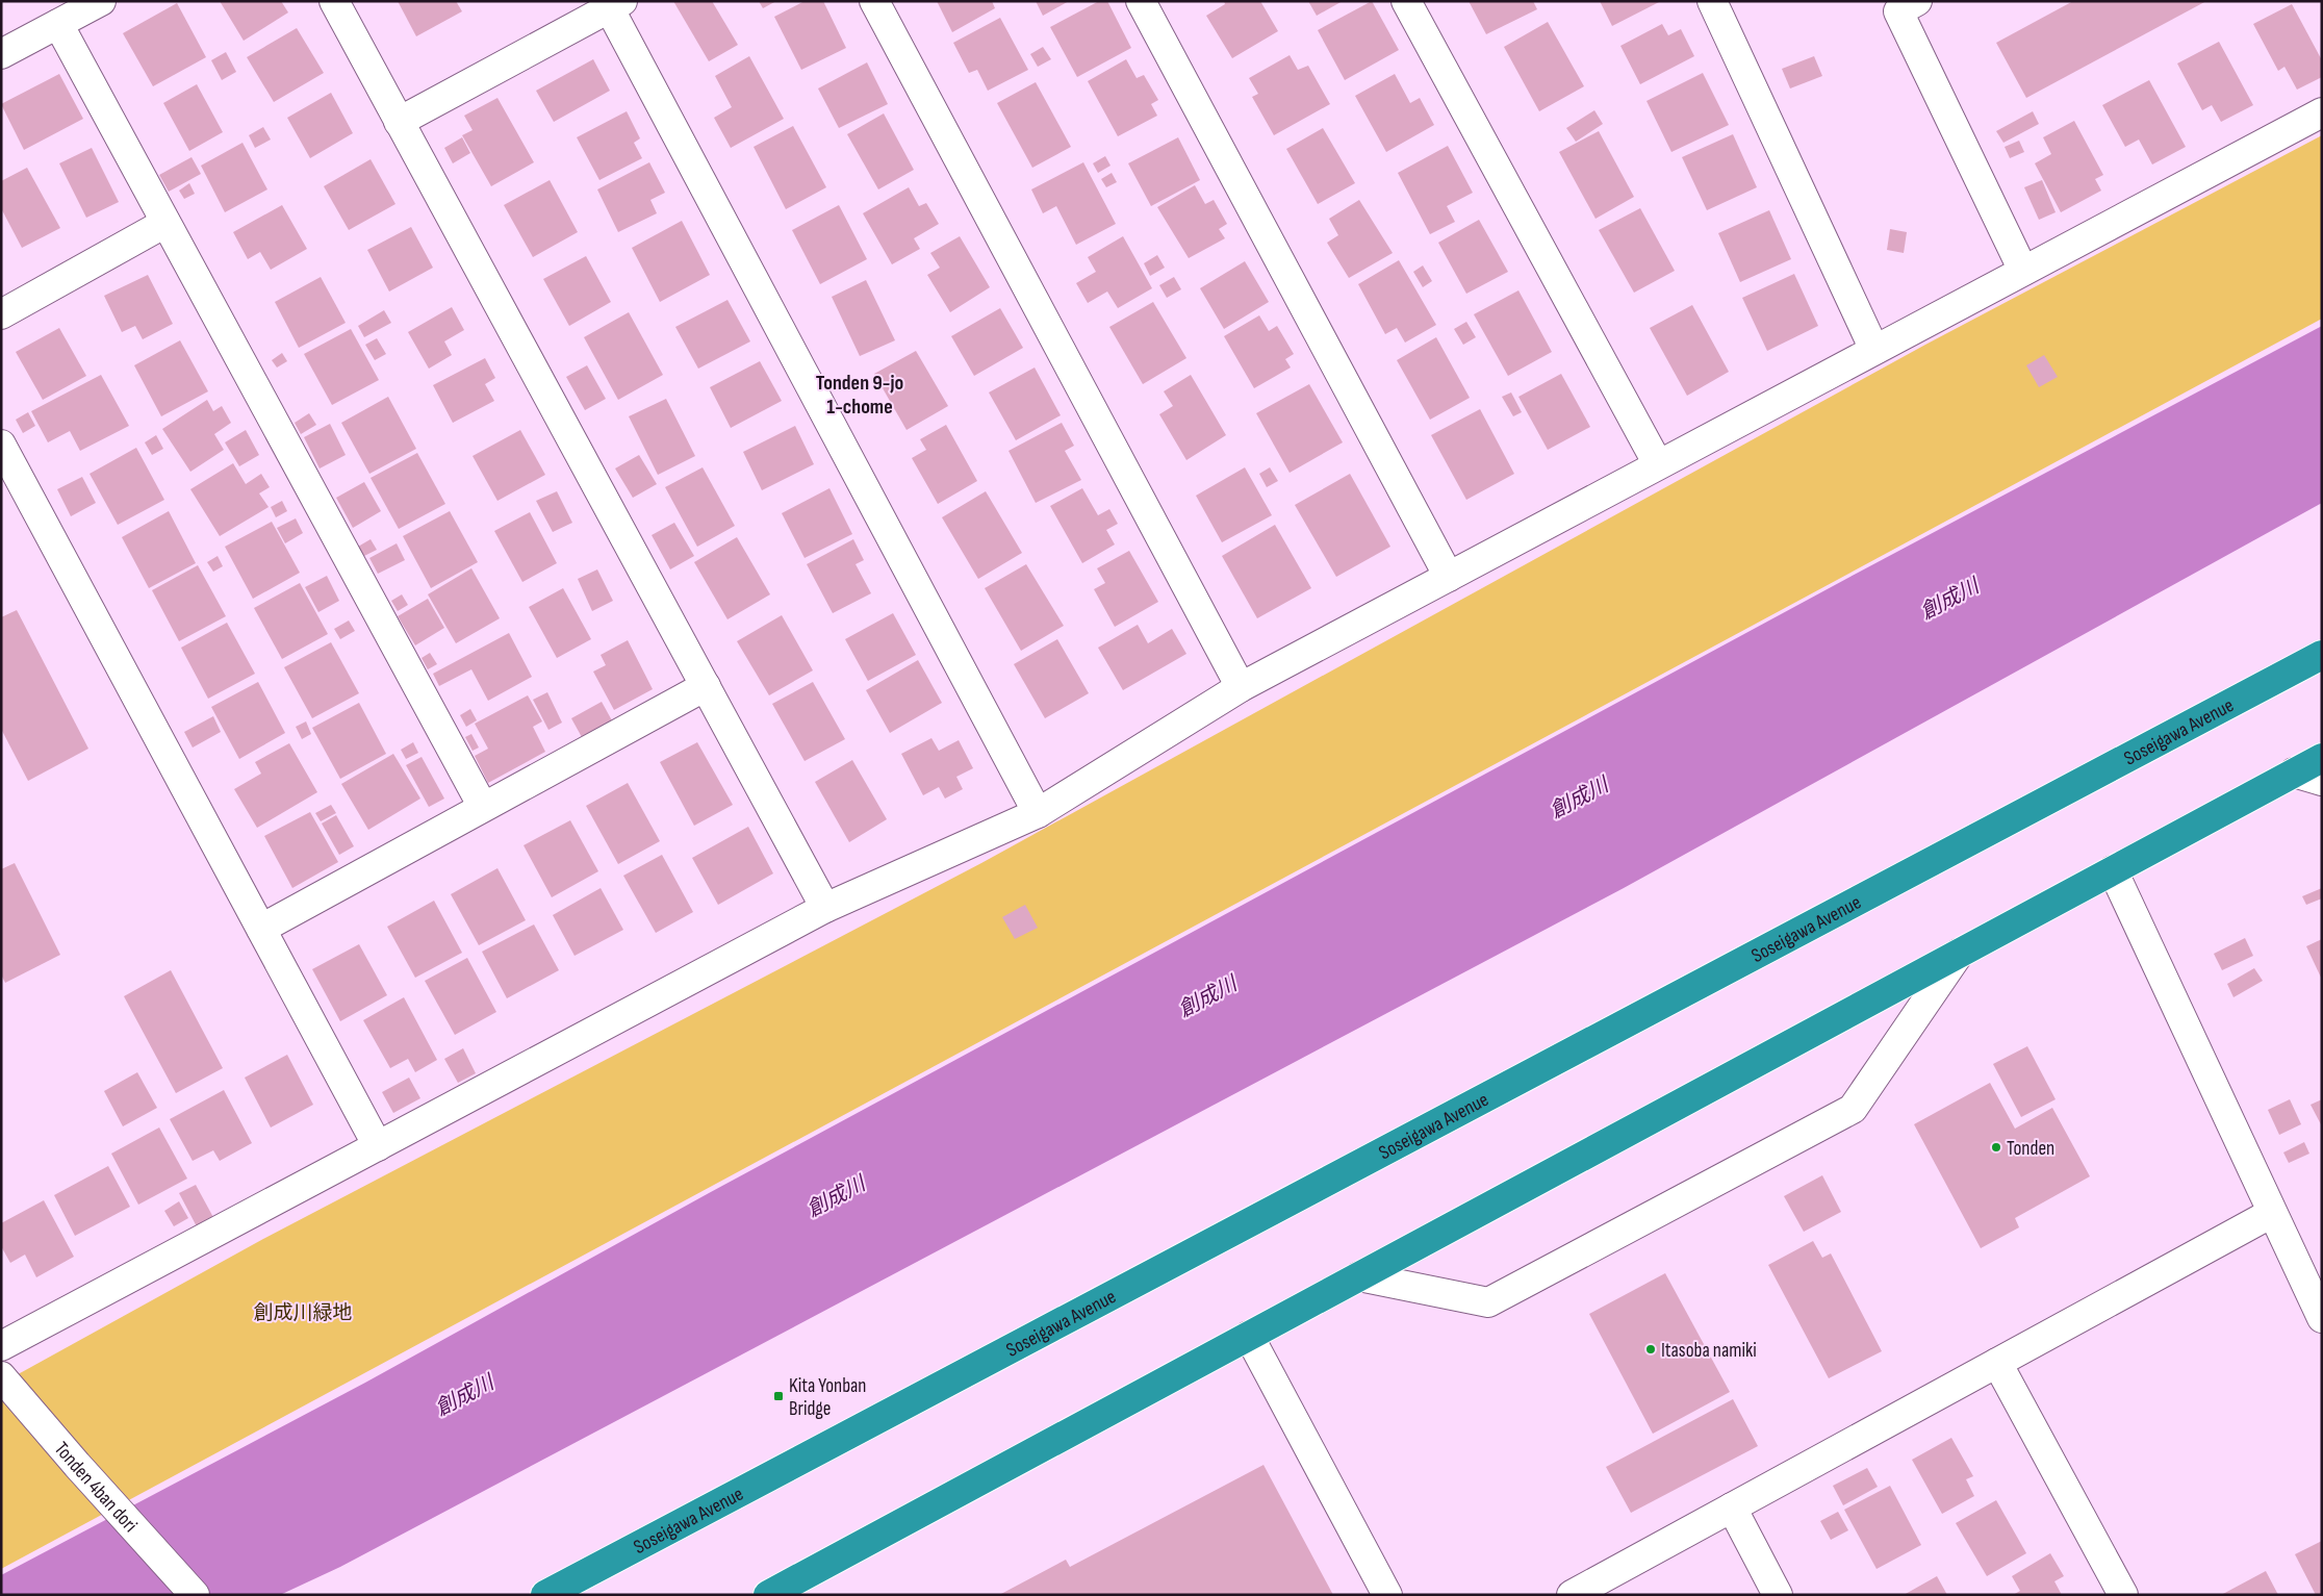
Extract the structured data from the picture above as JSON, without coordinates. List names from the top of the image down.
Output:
{
  "streets": {
    "highway": ["Soseigawa Avenue"],
    "street": ["Tonden 4ban dori"]
  },
  "districts": ["Tonden 9-jo 1-chome"],
  "water": ["創成川"],
  "parks": ["創成川緑地"],
  "places": {
    "other": ["Tonden", "Itasoba namiki"],
    "transit": ["Kita Yonban Bridge"]
  }
}
